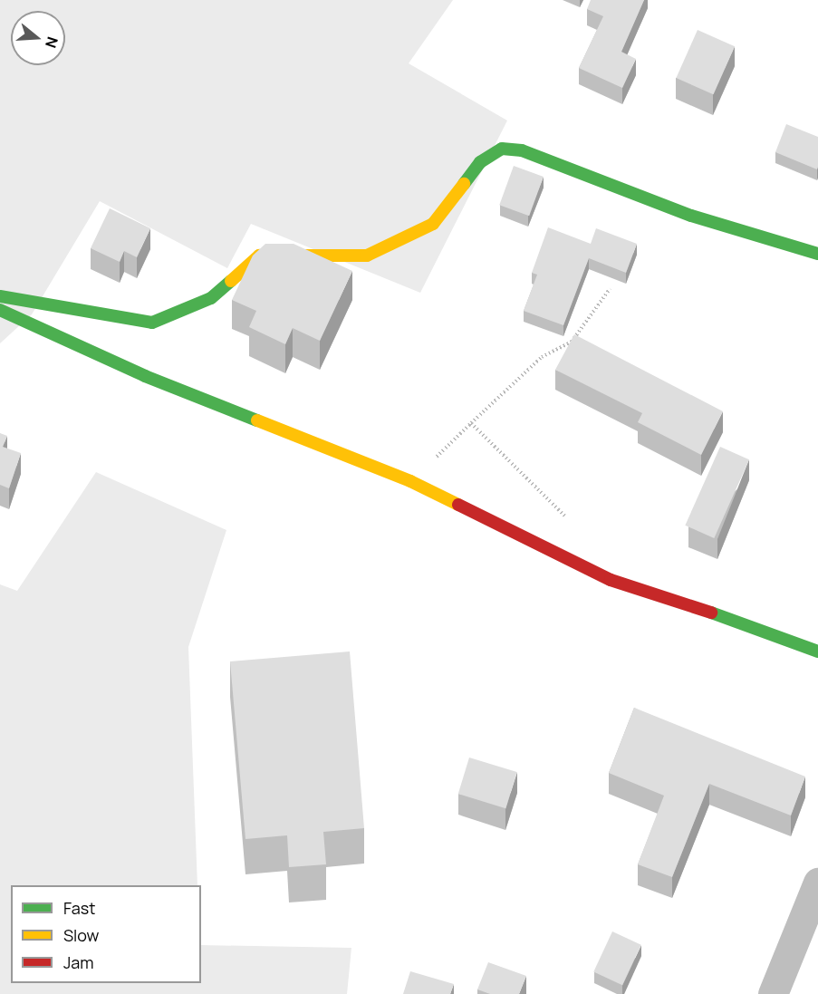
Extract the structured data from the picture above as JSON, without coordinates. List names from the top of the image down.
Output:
{
  "legend": ["Fast", "Slow", "Jam"],
  "north": "right"
}
